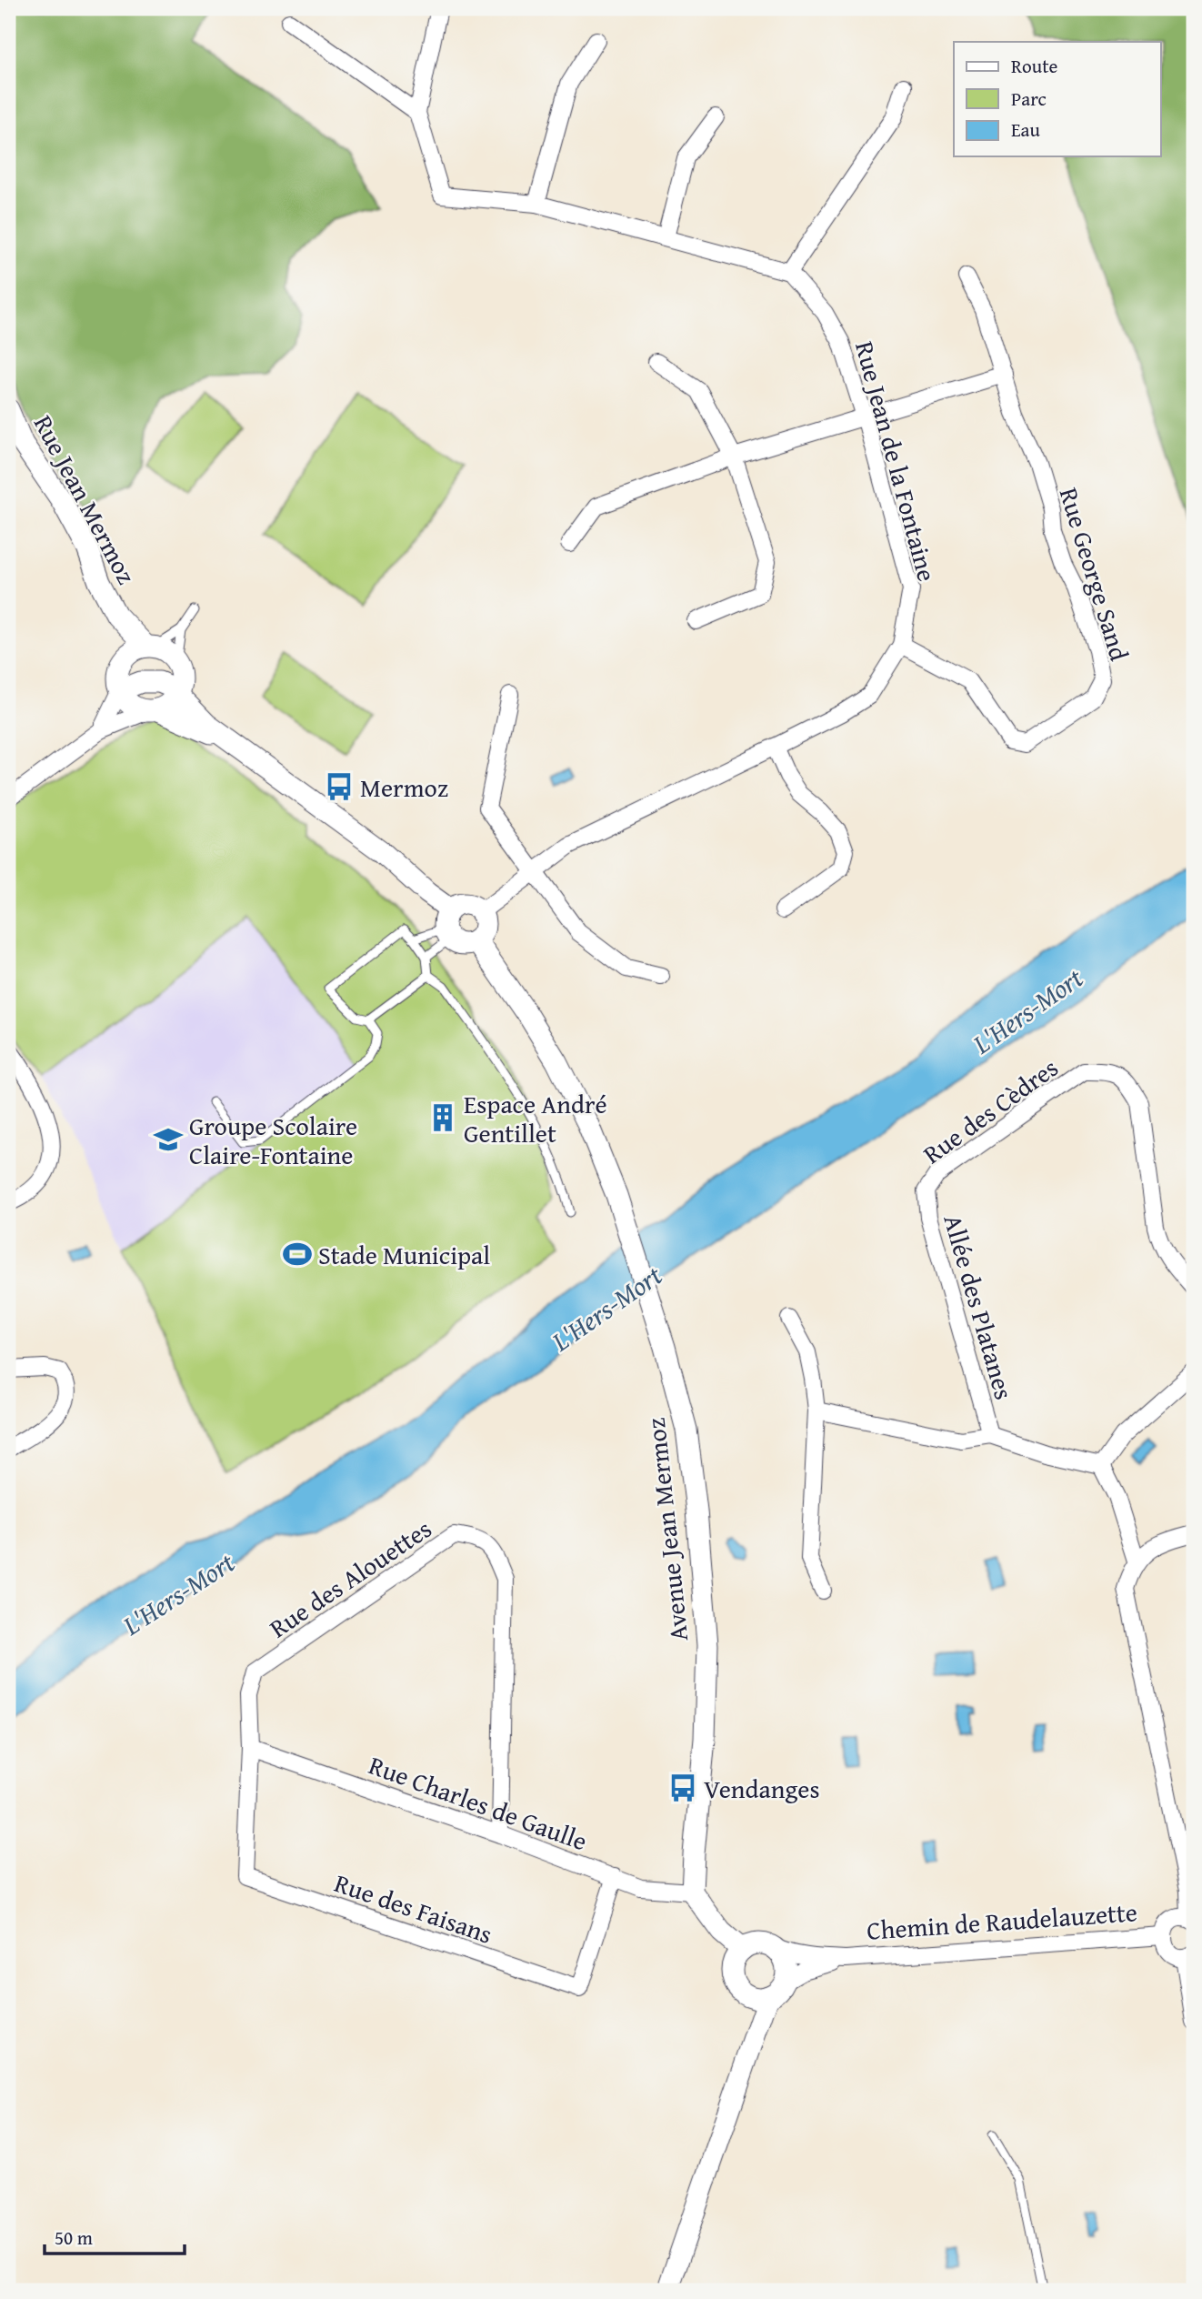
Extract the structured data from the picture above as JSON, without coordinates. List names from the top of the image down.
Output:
{
  "streets": {
    "street": [
      "Rue Jean de la Fontaine",
      "Rue Jean Mermoz",
      "Rue George Sand",
      "Rue des Cèdres",
      "Allée des Platanes",
      "Avenue Jean Mermoz",
      "Rue des Alouettes",
      "Rue Charles de Gaulle",
      "Rue des Faisans",
      "Chemin de Raudelauzette"
    ]
  },
  "crossings": [
    ["Rue Jean de la Fontaine", "Rue George Sand"],
    ["Rue Jean de la Fontaine", "Avenue Jean Mermoz"],
    ["Rue des Cèdres", "Allée des Platanes"],
    ["Avenue Jean Mermoz", "Rue Charles de Gaulle"],
    ["Rue des Alouettes", "Rue Charles de Gaulle"],
    ["Rue des Alouettes", "Rue des Faisans"],
    ["Rue Charles de Gaulle", "Rue des Faisans"]
  ],
  "water": ["L'Hers-Mort"],
  "places": {
    "bus stop": ["Mermoz", "Vendanges"],
    "building": ["Espace André Gentillet"],
    "school or university": ["Groupe Scolaire Claire-Fontaine"],
    "sports": ["Stade Municipal"]
  },
  "legend": ["Route", "Parc", "Eau"],
  "scale_bar": "50 m"
}
